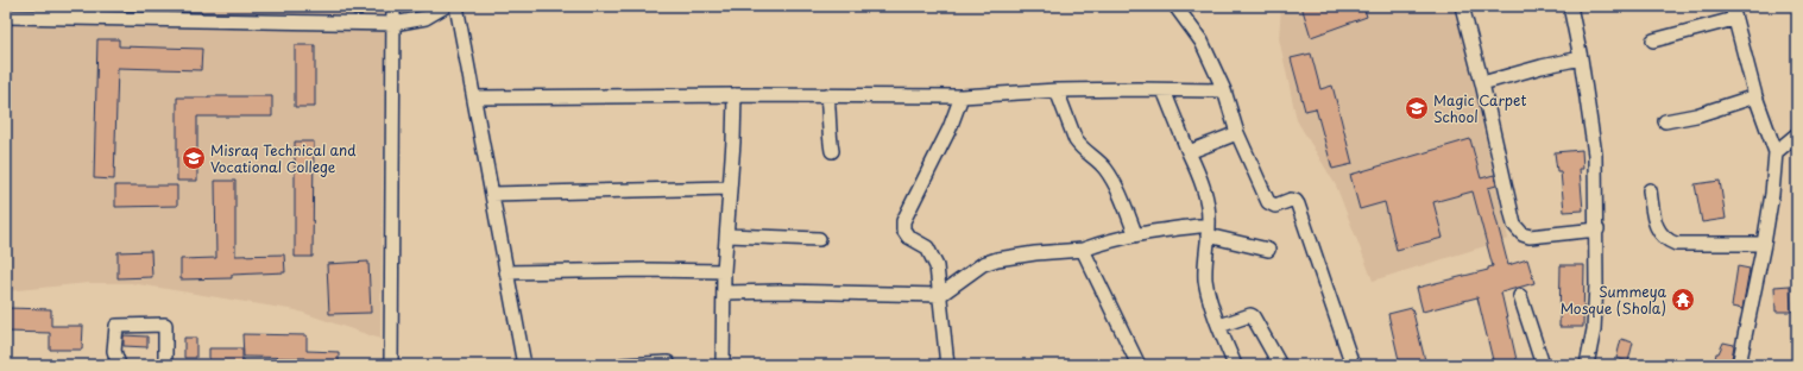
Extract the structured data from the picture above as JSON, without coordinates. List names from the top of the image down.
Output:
{
  "places": {
    "school or university": ["Magic Carpet School", "Misraq Technical and Vocational College"],
    "temple": ["Summeya Mosque (Shola)"]
  }
}
